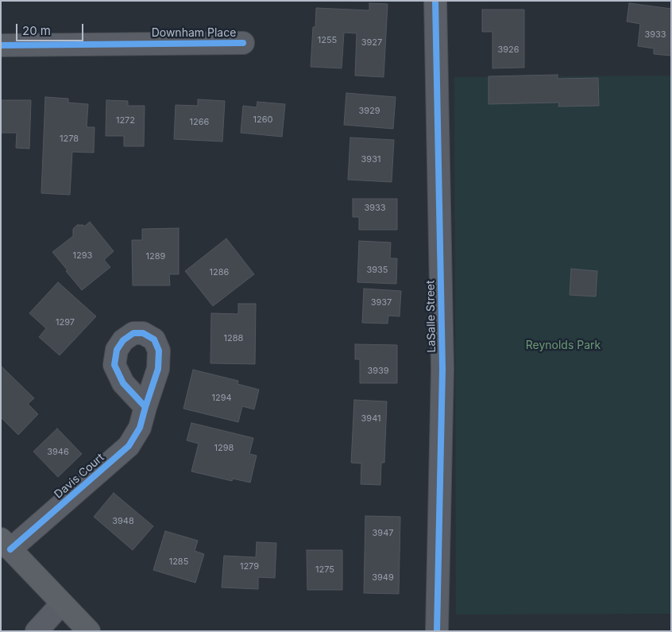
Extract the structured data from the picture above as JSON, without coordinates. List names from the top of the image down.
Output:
{
  "streets": {
    "street": ["Downham Place", "LaSalle Street", "Davis Court"]
  },
  "parks": ["Reynolds Park"],
  "house_numbers": [
    "3933",
    "1255",
    "3927",
    "3926",
    "3929",
    "1260",
    "1272",
    "1266",
    "1278",
    "3931",
    "3933",
    "1293",
    "1289",
    "3935",
    "1286",
    "3937",
    "1297",
    "1288",
    "3939",
    "1294",
    "3941",
    "1298",
    "3946",
    "3948",
    "3947",
    "1285",
    "1279",
    "1275",
    "3949"
  ],
  "scale_bar": "20 m"
}
